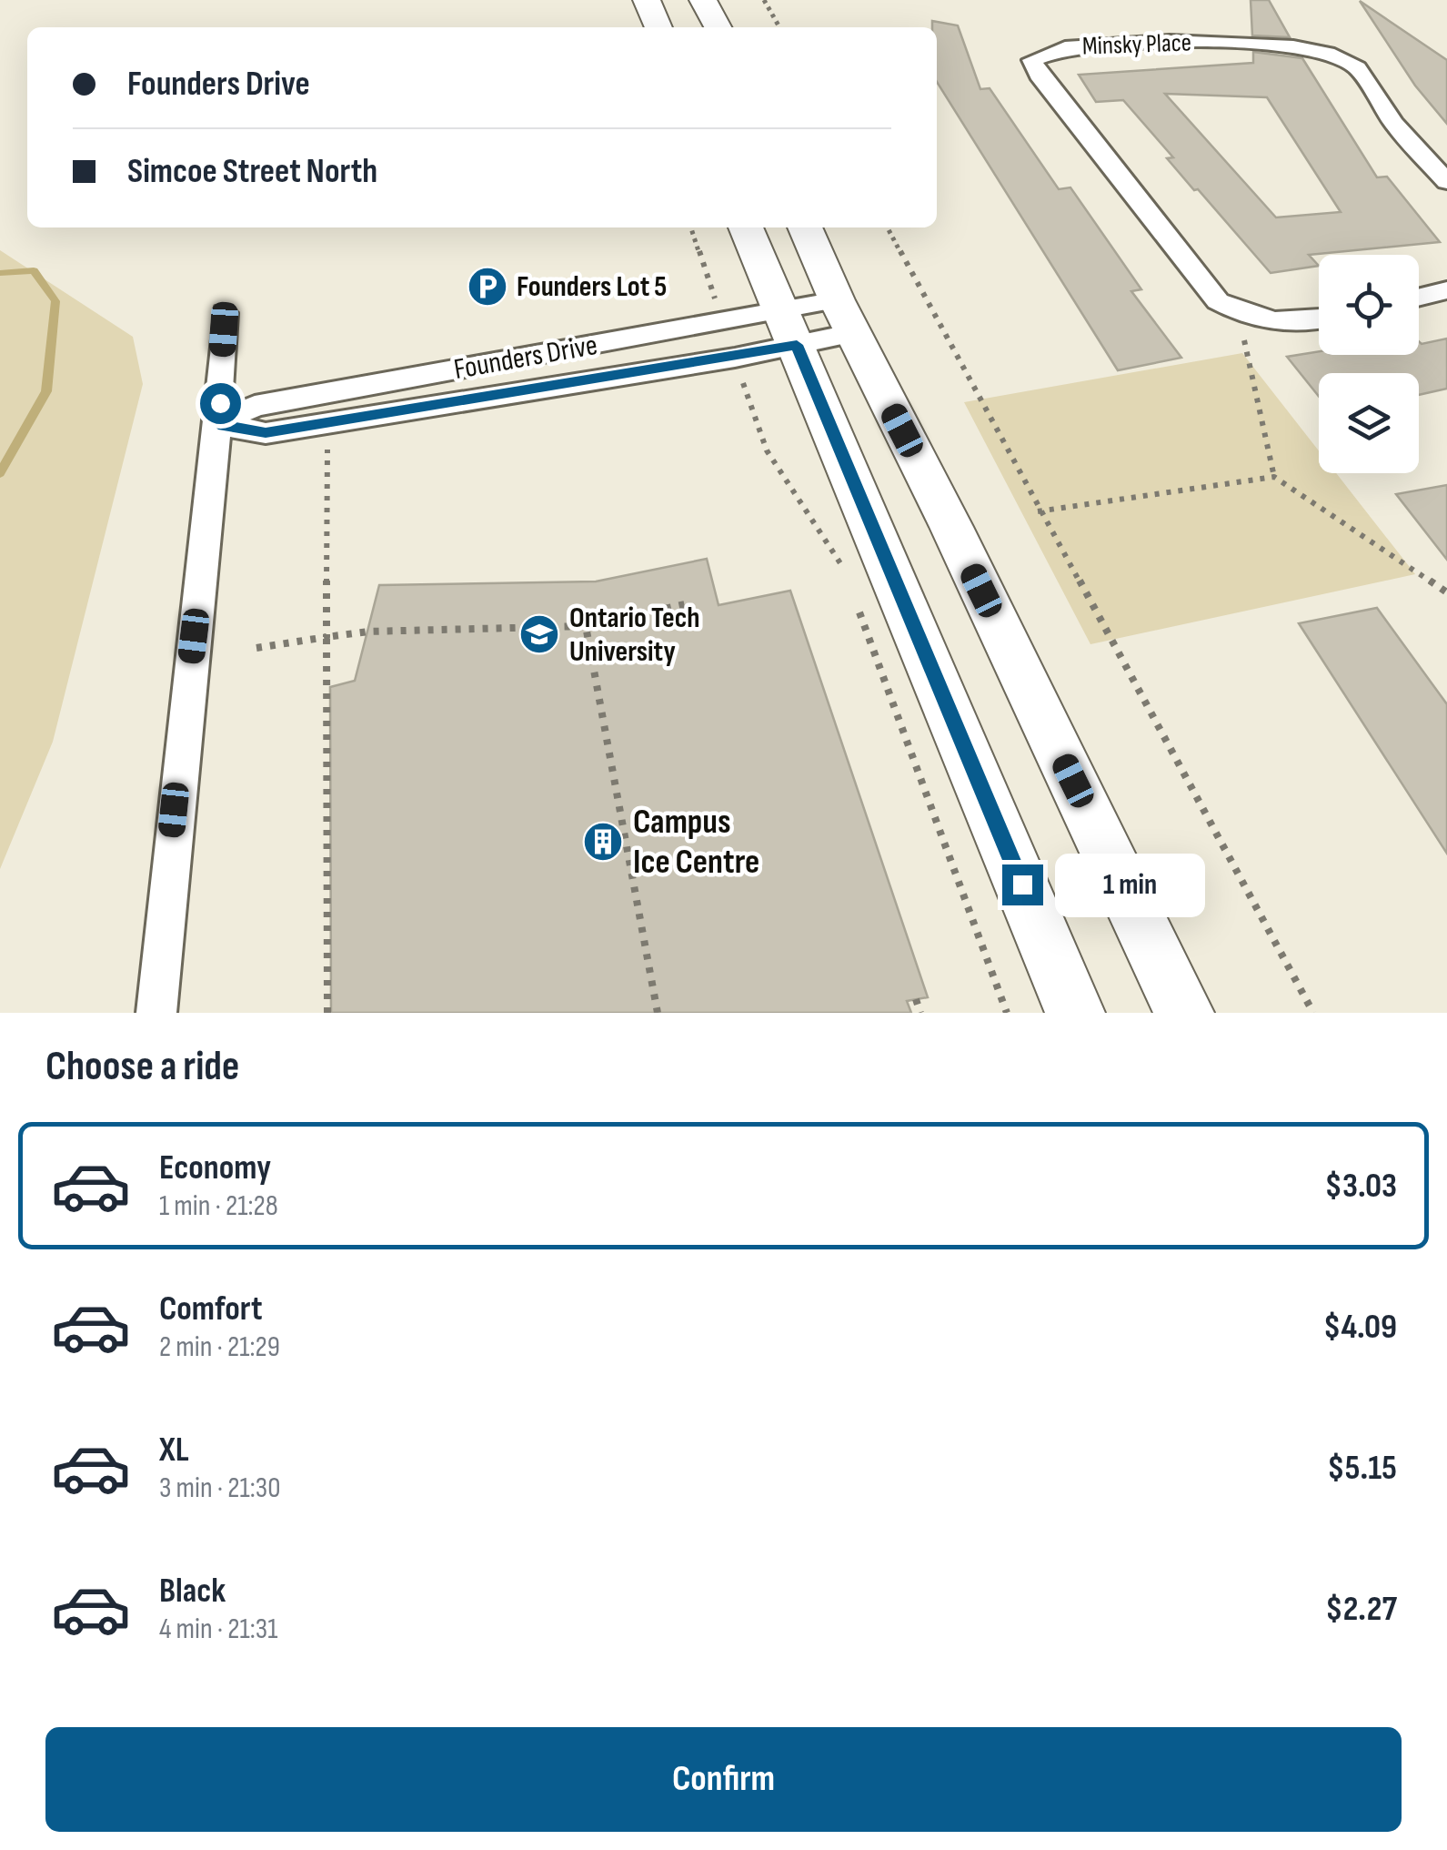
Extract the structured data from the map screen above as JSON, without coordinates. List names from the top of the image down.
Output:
{
  "streets": {
    "street": ["Minsky Place", "Founders Drive"]
  },
  "places": {
    "parking": ["Founders Lot 5"],
    "school or university": ["Ontario Tech University"],
    "building": ["Campus Ice Centre"]
  },
  "page": {
    "banner": ["Founders Drive", "Simcoe Street North"],
    "bubble": "1 min",
    "heading": "Choose a ride",
    "list": [
      {
        "name": "Economy",
        "note": "1 min · 21:28",
        "value": "$3.03"
      },
      {
        "name": "Comfort",
        "note": "2 min · 21:29",
        "value": "$4.09"
      },
      {
        "name": "XL",
        "note": "3 min · 21:30",
        "value": "$5.15"
      },
      {
        "name": "Black",
        "note": "4 min · 21:31",
        "value": "$2.27"
      }
    ],
    "buttons": "Confirm"
  }
}
